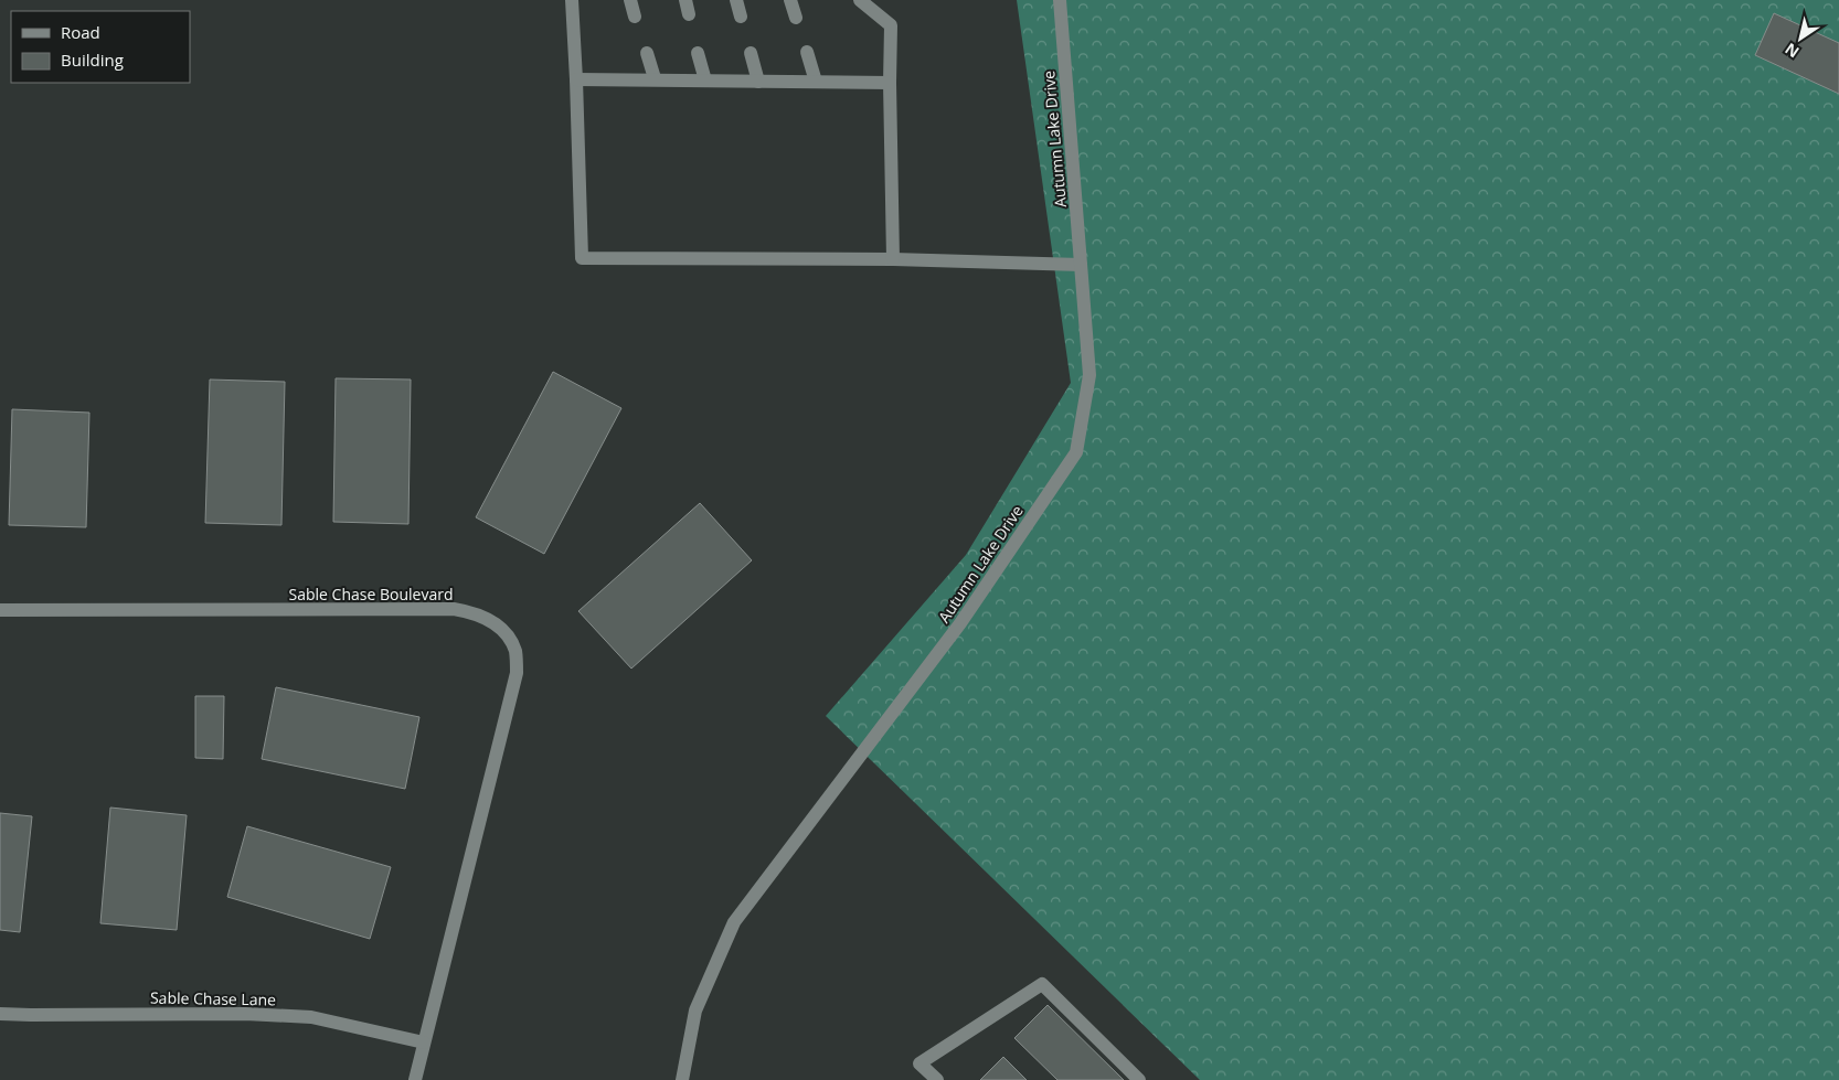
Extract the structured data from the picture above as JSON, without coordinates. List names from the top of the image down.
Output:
{
  "streets": {
    "street": ["Autumn Lake Drive", "Sable Chase Boulevard", "Sable Chase Lane"]
  },
  "crossings": [
    ["Sable Chase Boulevard", "Sable Chase Lane"]
  ],
  "legend": ["Road", "Building"],
  "north": "bottom left"
}
